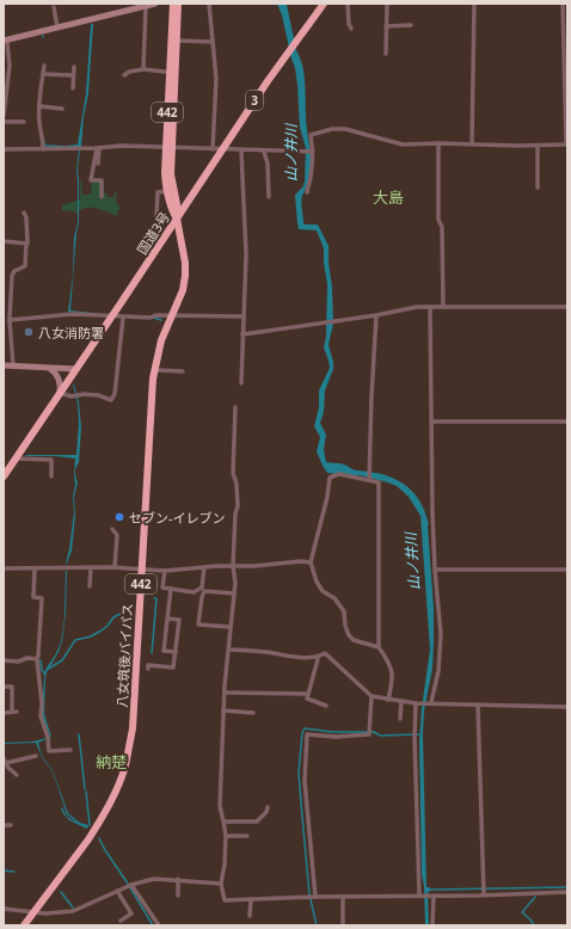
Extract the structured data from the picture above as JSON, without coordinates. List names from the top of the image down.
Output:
{
  "streets": {
    "highway": [
      "3",
      "442",
      "国道3号",
      "八女筑後バイパス"
    ]
  },
  "crossings": [
    ["国道3号", "八女筑後バイパス"]
  ],
  "districts": ["大島", "納楚"],
  "water": ["山ノ井川"],
  "places": ["八女消防署", "セブン-イレブン"]
}
